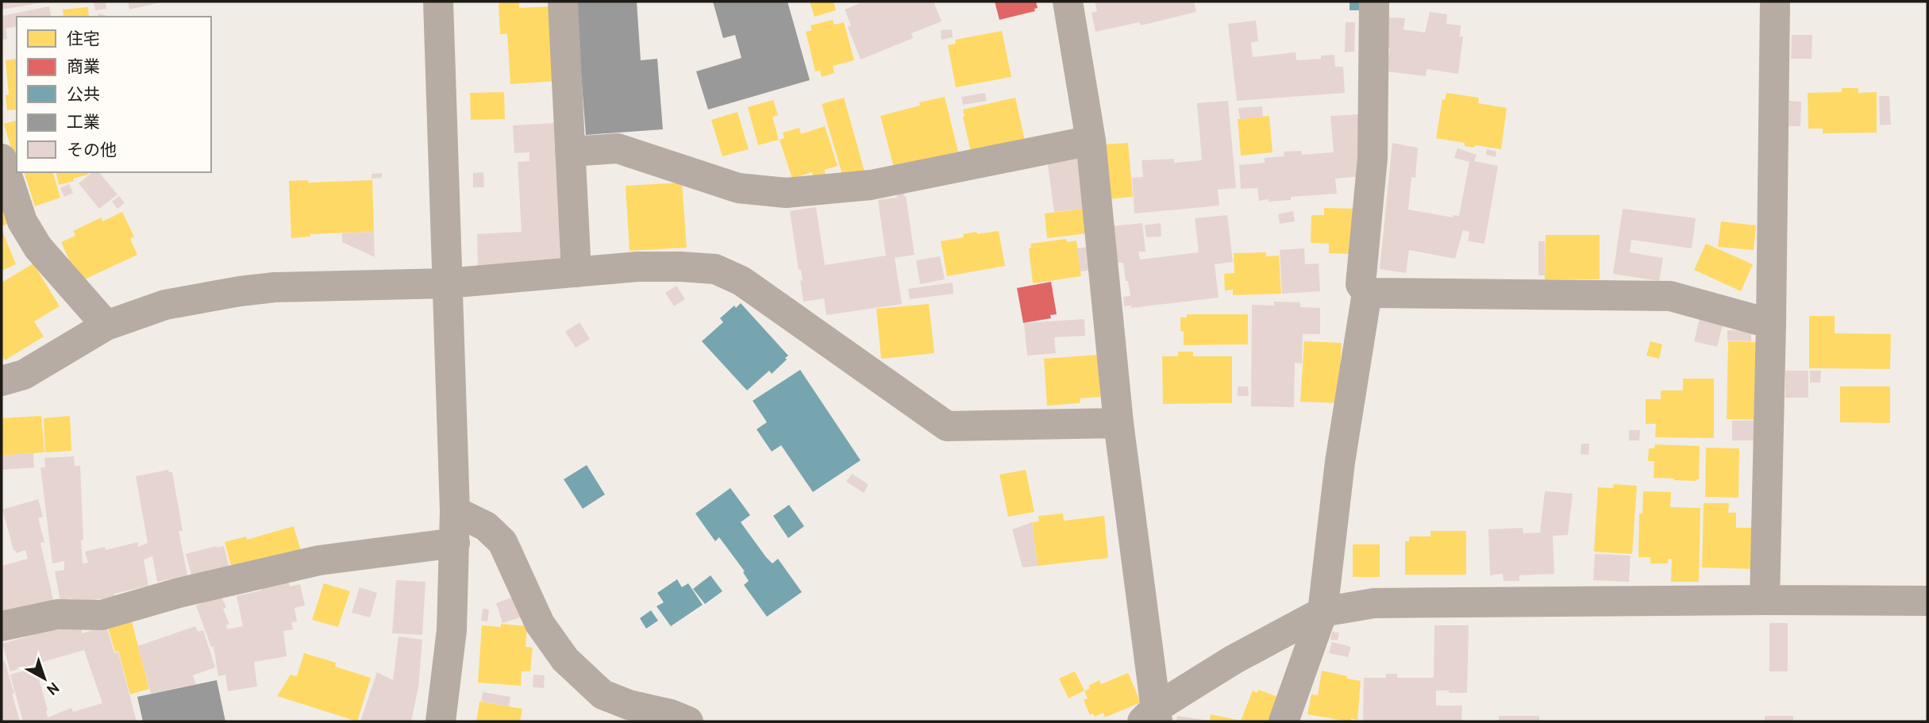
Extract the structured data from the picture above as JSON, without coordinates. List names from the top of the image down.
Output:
{
  "legend": [
    "住宅",
    "商業",
    "公共",
    "工業",
    "その他"
  ],
  "north": "bottom right"
}
